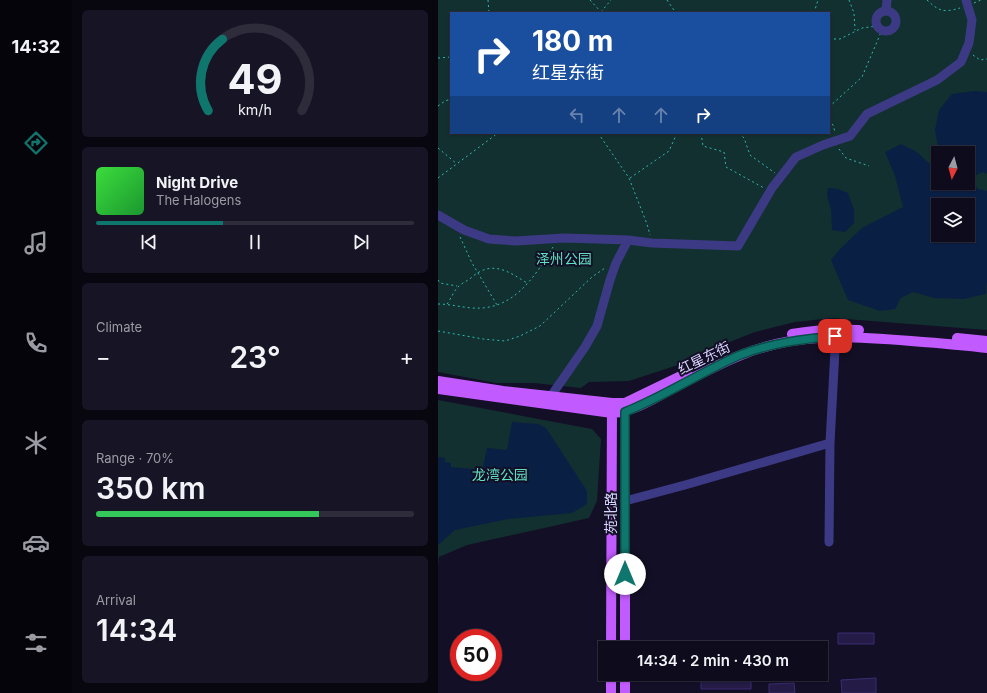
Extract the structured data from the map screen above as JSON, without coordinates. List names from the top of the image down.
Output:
{
  "streets": {
    "main road": ["红星东街", "苑北路"]
  },
  "crossings": [
    ["红星东街", "苑北路"]
  ],
  "parks": ["泽州公园", "龙湾公园"],
  "north": "bottom",
  "page": {
    "tabs": "14:32",
    "turn": ["180 m", "红星东街"],
    "song": ["Night Drive", "The Halogens"],
    "tile": [
      "Climate",
      ["Range · 70%", "350 km"],
      ["Arrival", "14:34"]
    ],
    "heat": ["−", "23°", "+"],
    "limit": "50",
    "trip": "14:34 · 2 min · 430 m",
    "gauge": ["49", "km/h"]
  }
}
